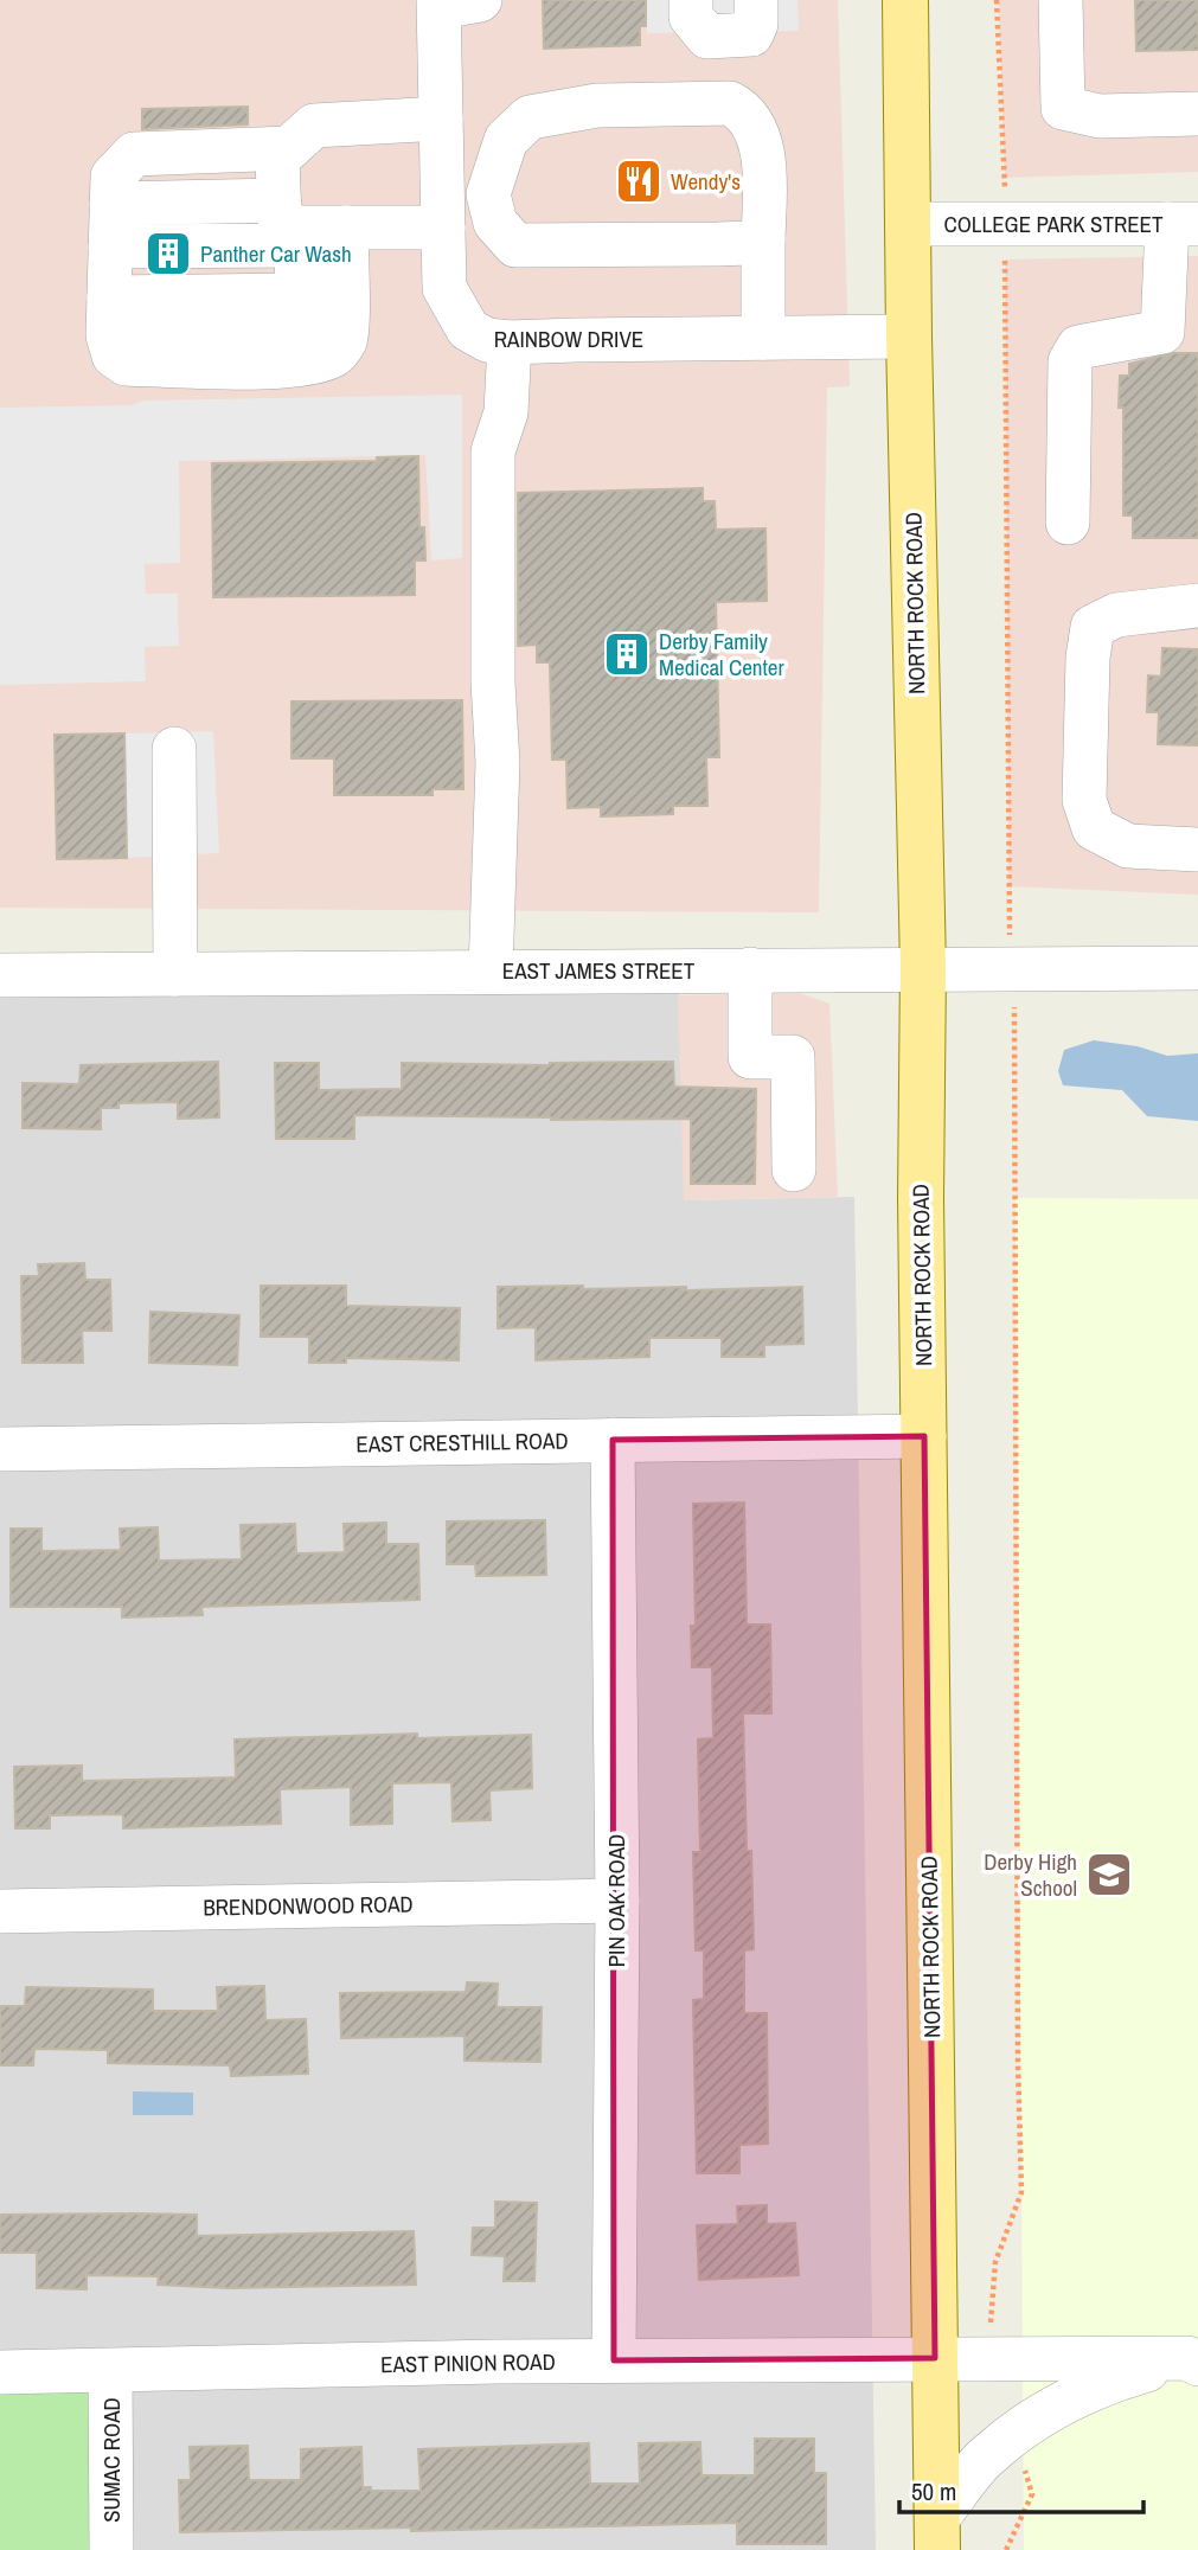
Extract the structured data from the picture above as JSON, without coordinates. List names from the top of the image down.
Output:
{
  "streets": {
    "main road": ["NORTH ROCK ROAD"],
    "street": [
      "COLLEGE PARK STREET",
      "RAINBOW DRIVE",
      "EAST JAMES STREET",
      "EAST CRESTHILL ROAD",
      "PIN OAK ROAD",
      "BRENDONWOOD ROAD",
      "EAST PINION ROAD",
      "SUMAC ROAD"
    ]
  },
  "crossings": [
    ["COLLEGE PARK STREET", "NORTH ROCK ROAD"],
    ["RAINBOW DRIVE", "NORTH ROCK ROAD"],
    ["NORTH ROCK ROAD", "EAST JAMES STREET"],
    ["NORTH ROCK ROAD", "EAST CRESTHILL ROAD"],
    ["NORTH ROCK ROAD", "EAST PINION ROAD"],
    ["EAST CRESTHILL ROAD", "PIN OAK ROAD"],
    ["PIN OAK ROAD", "BRENDONWOOD ROAD"],
    ["PIN OAK ROAD", "EAST PINION ROAD"],
    ["EAST PINION ROAD", "SUMAC ROAD"]
  ],
  "places": {
    "restaurant": ["Wendy's"],
    "building": ["Panther Car Wash", "Derby Family Medical Center"],
    "school or university": ["Derby High School"]
  },
  "scale_bar": "50 m"
}
